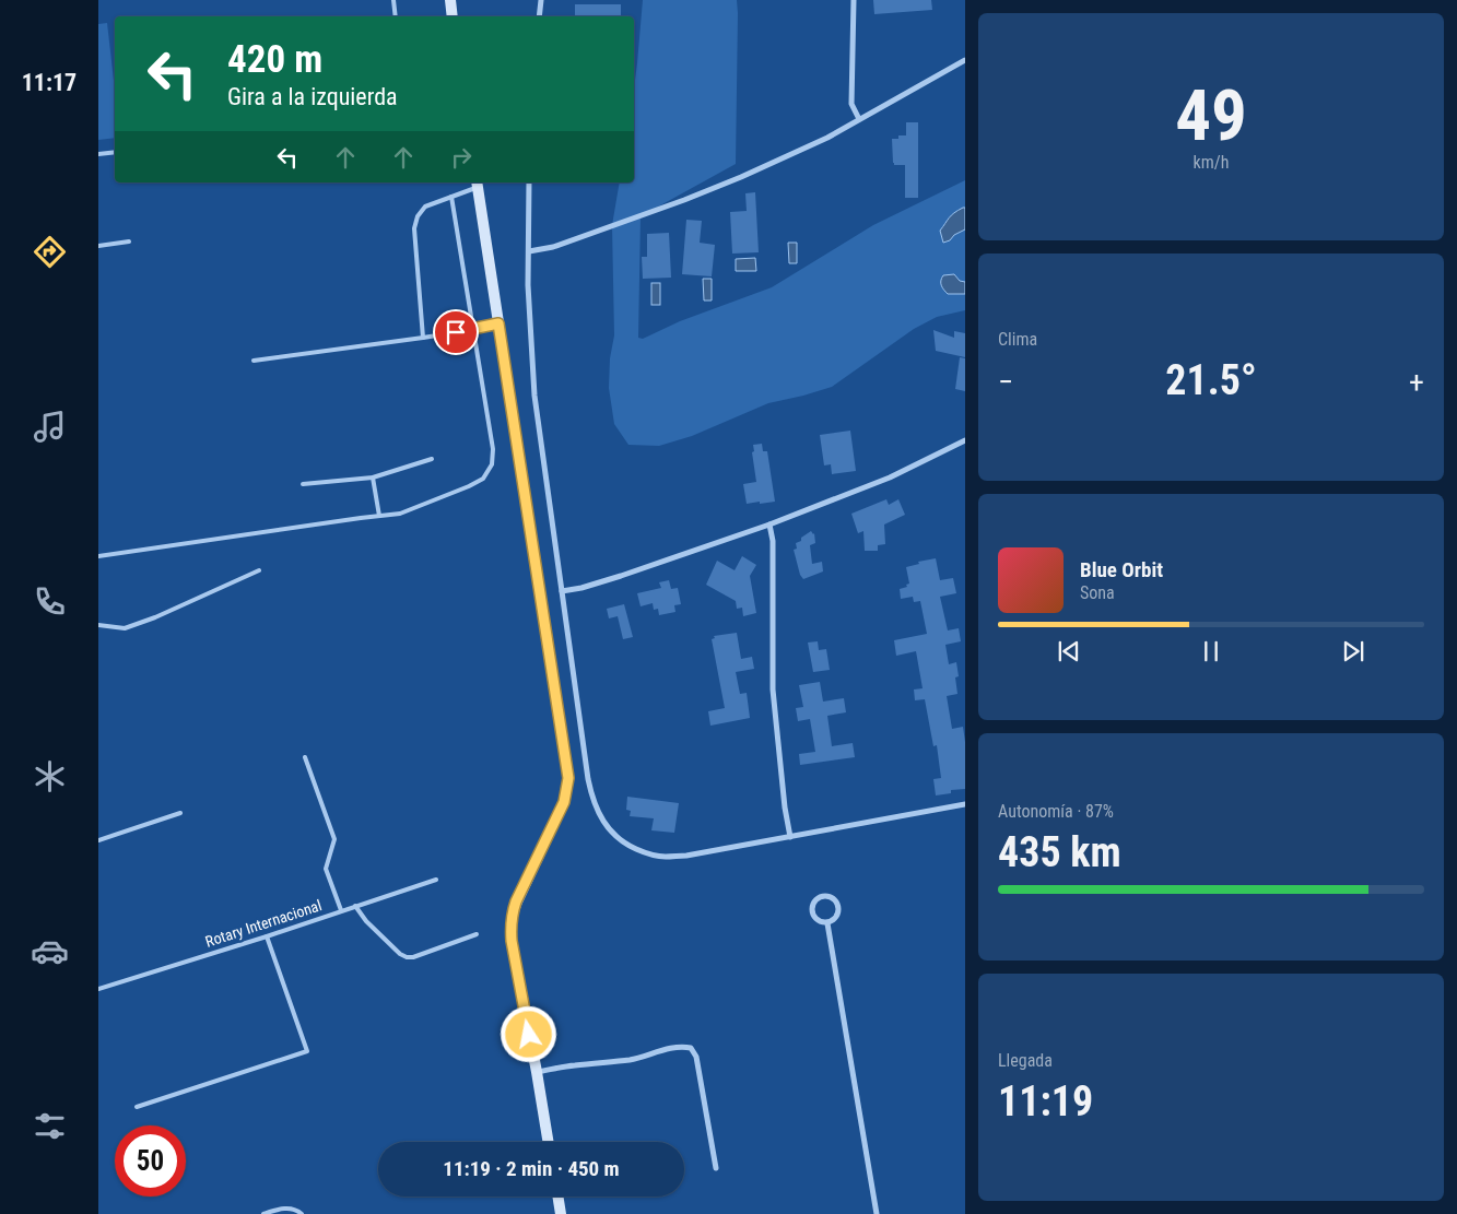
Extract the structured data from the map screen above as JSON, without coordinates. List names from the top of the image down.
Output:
{
  "streets": {
    "lane": ["Rotary Internacional"]
  },
  "page": {
    "tabs": "11:17",
    "tile": [
      ["49", "km/h"],
      "Clima",
      ["Autonomía · 87%", "435 km"],
      ["Llegada", "11:19"]
    ],
    "turn": ["420 m", "Gira a la izquierda"],
    "heat": ["−", "21.5°", "+"],
    "song": ["Blue Orbit", "Sona"],
    "limit": "50",
    "trip": "11:19 · 2 min · 450 m"
  }
}
